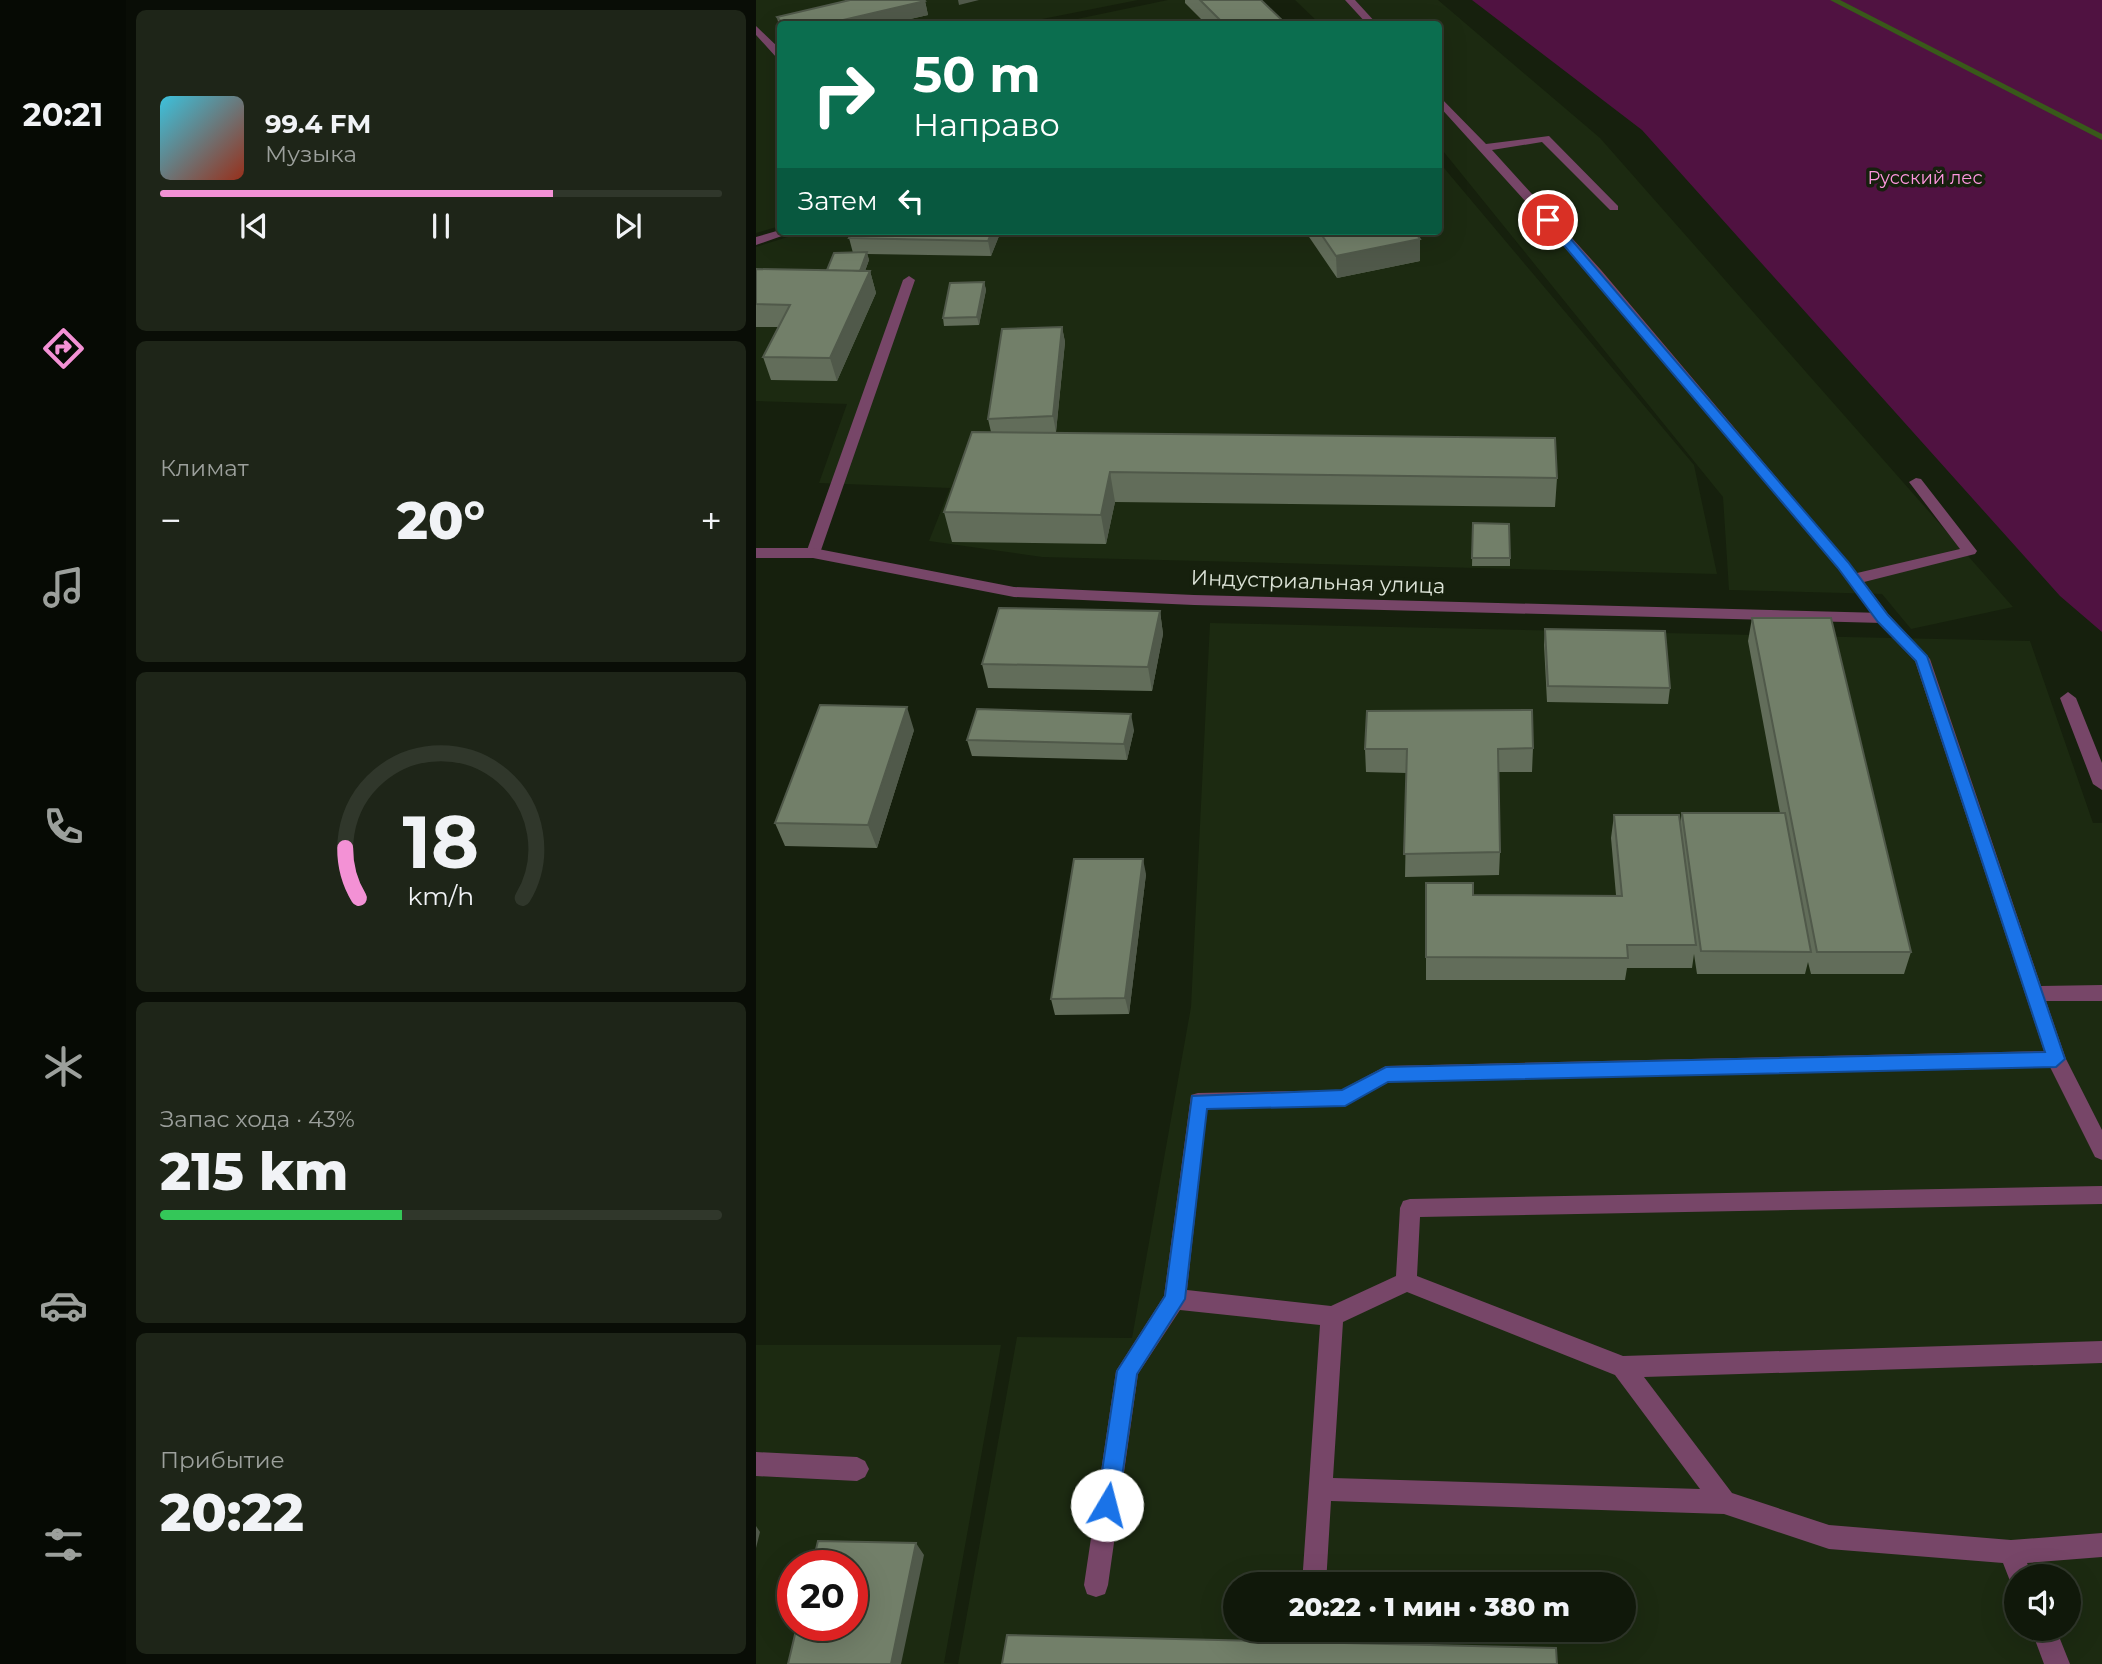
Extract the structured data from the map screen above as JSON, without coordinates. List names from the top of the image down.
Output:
{
  "streets": {
    "street": ["Индустриальная улица"]
  },
  "parks": ["Русский лес"],
  "page": {
    "tabs": "20:21",
    "turn": ["50 m", "Направо"],
    "song": ["99.4 FM", "Музыка"],
    "then": "Затем",
    "tile": [
      "Климат",
      ["Запас хода · 43%", "215 km"],
      ["Прибытие", "20:22"]
    ],
    "heat": ["−", "20°", "+"],
    "limit": "20",
    "trip": "20:22 · 1 мин · 380 m",
    "gauge": ["18", "km/h"]
  }
}
